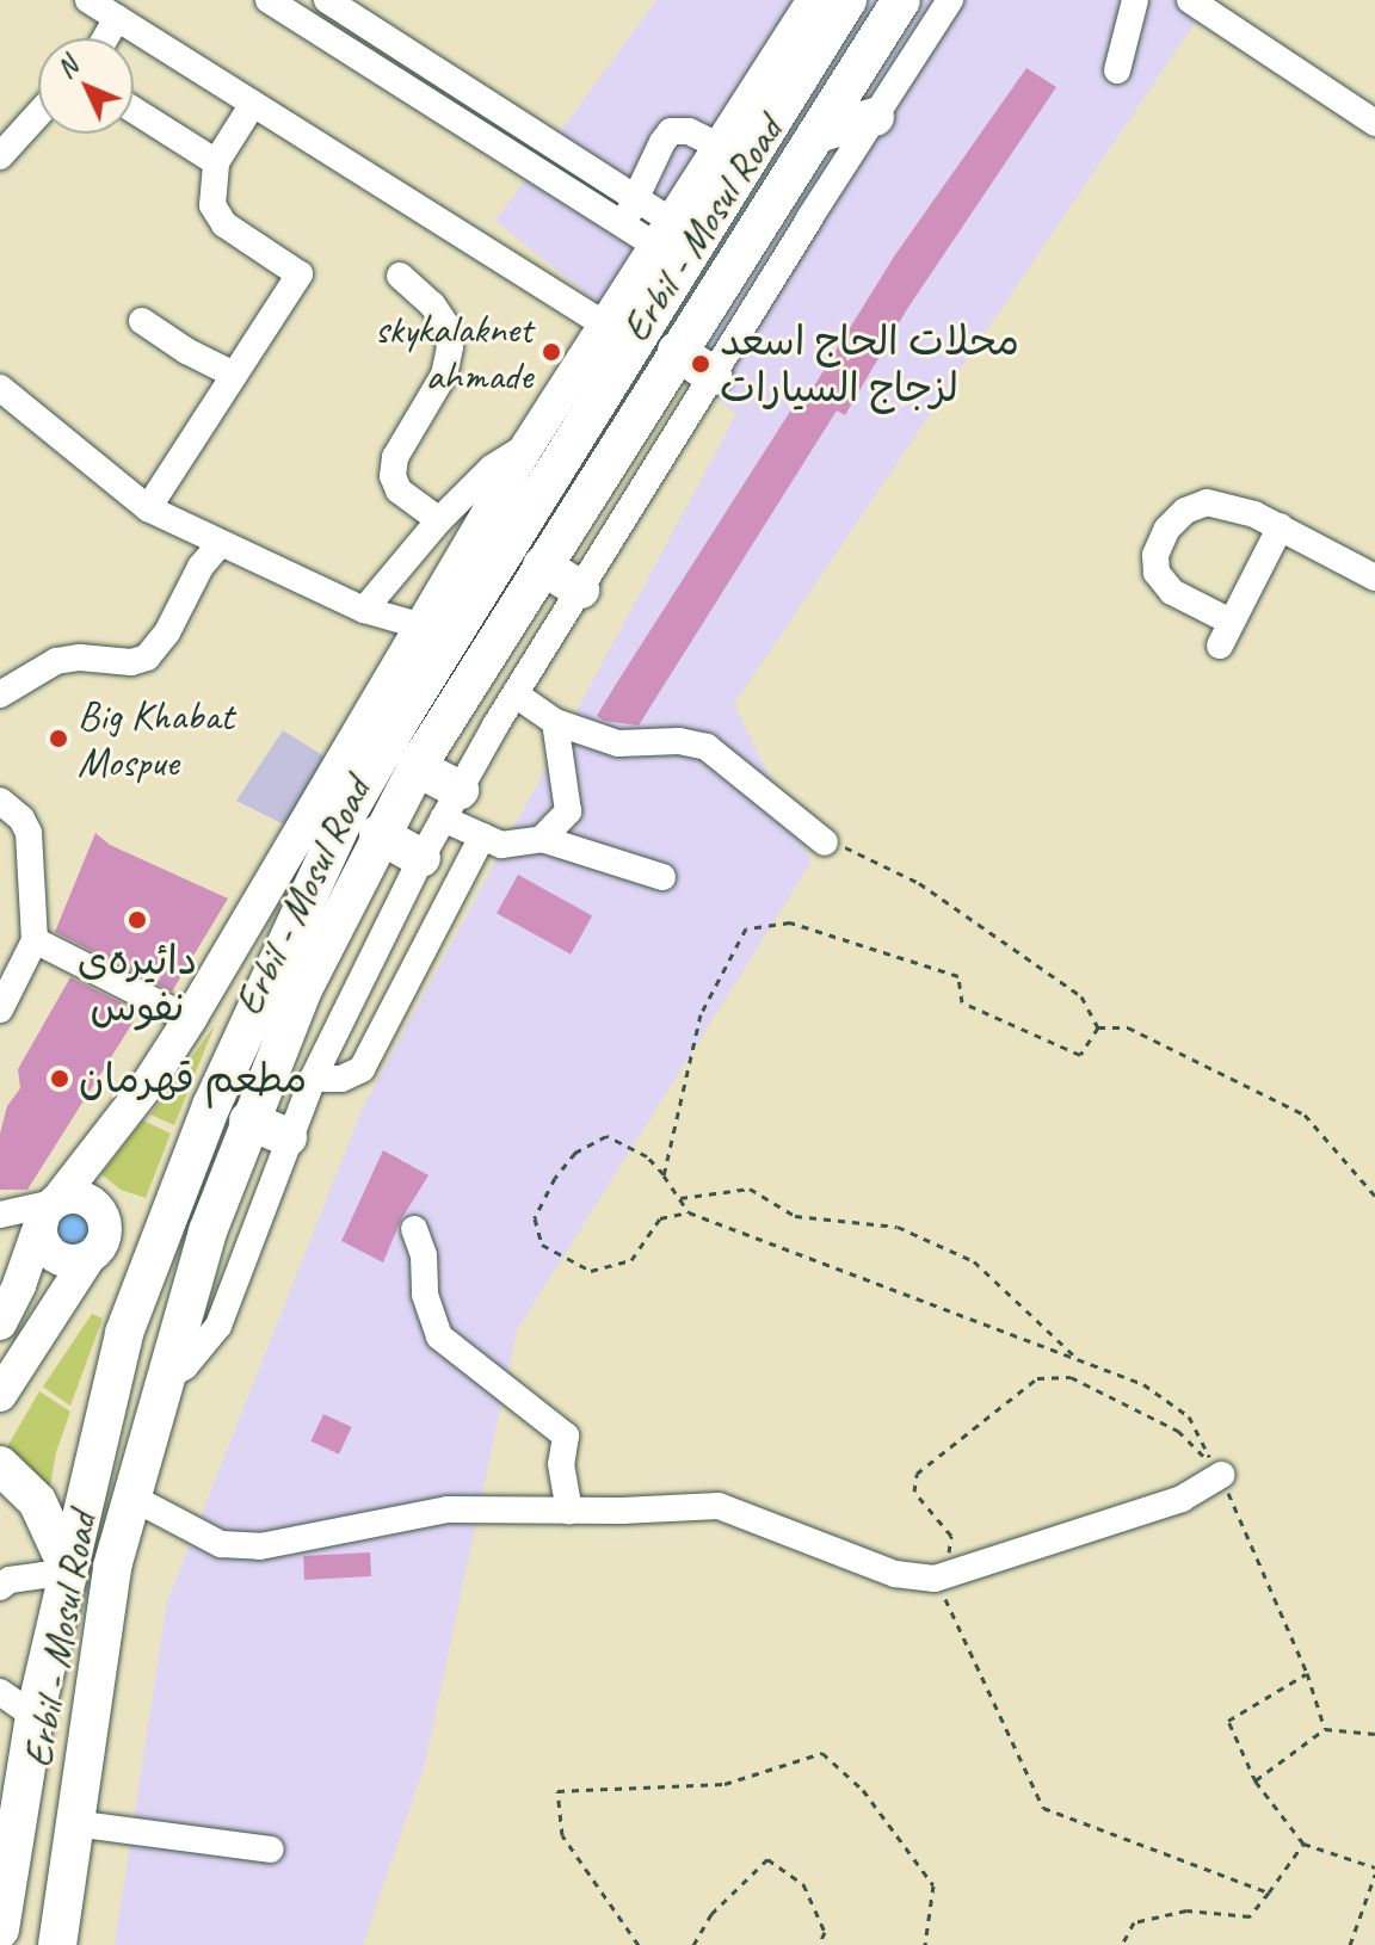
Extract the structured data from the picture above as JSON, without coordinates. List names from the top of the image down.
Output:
{
  "streets": {
    "highway": ["Erbil - Mosul Road"]
  },
  "places": [
    "skykalaknet ahmade",
    "محلات الحاج اسعد لزجاج السيارات",
    "Big Khabat Mospue",
    "دائیرەی نفوس",
    "مطعم قهرمان"
  ],
  "north": "top left"
}
